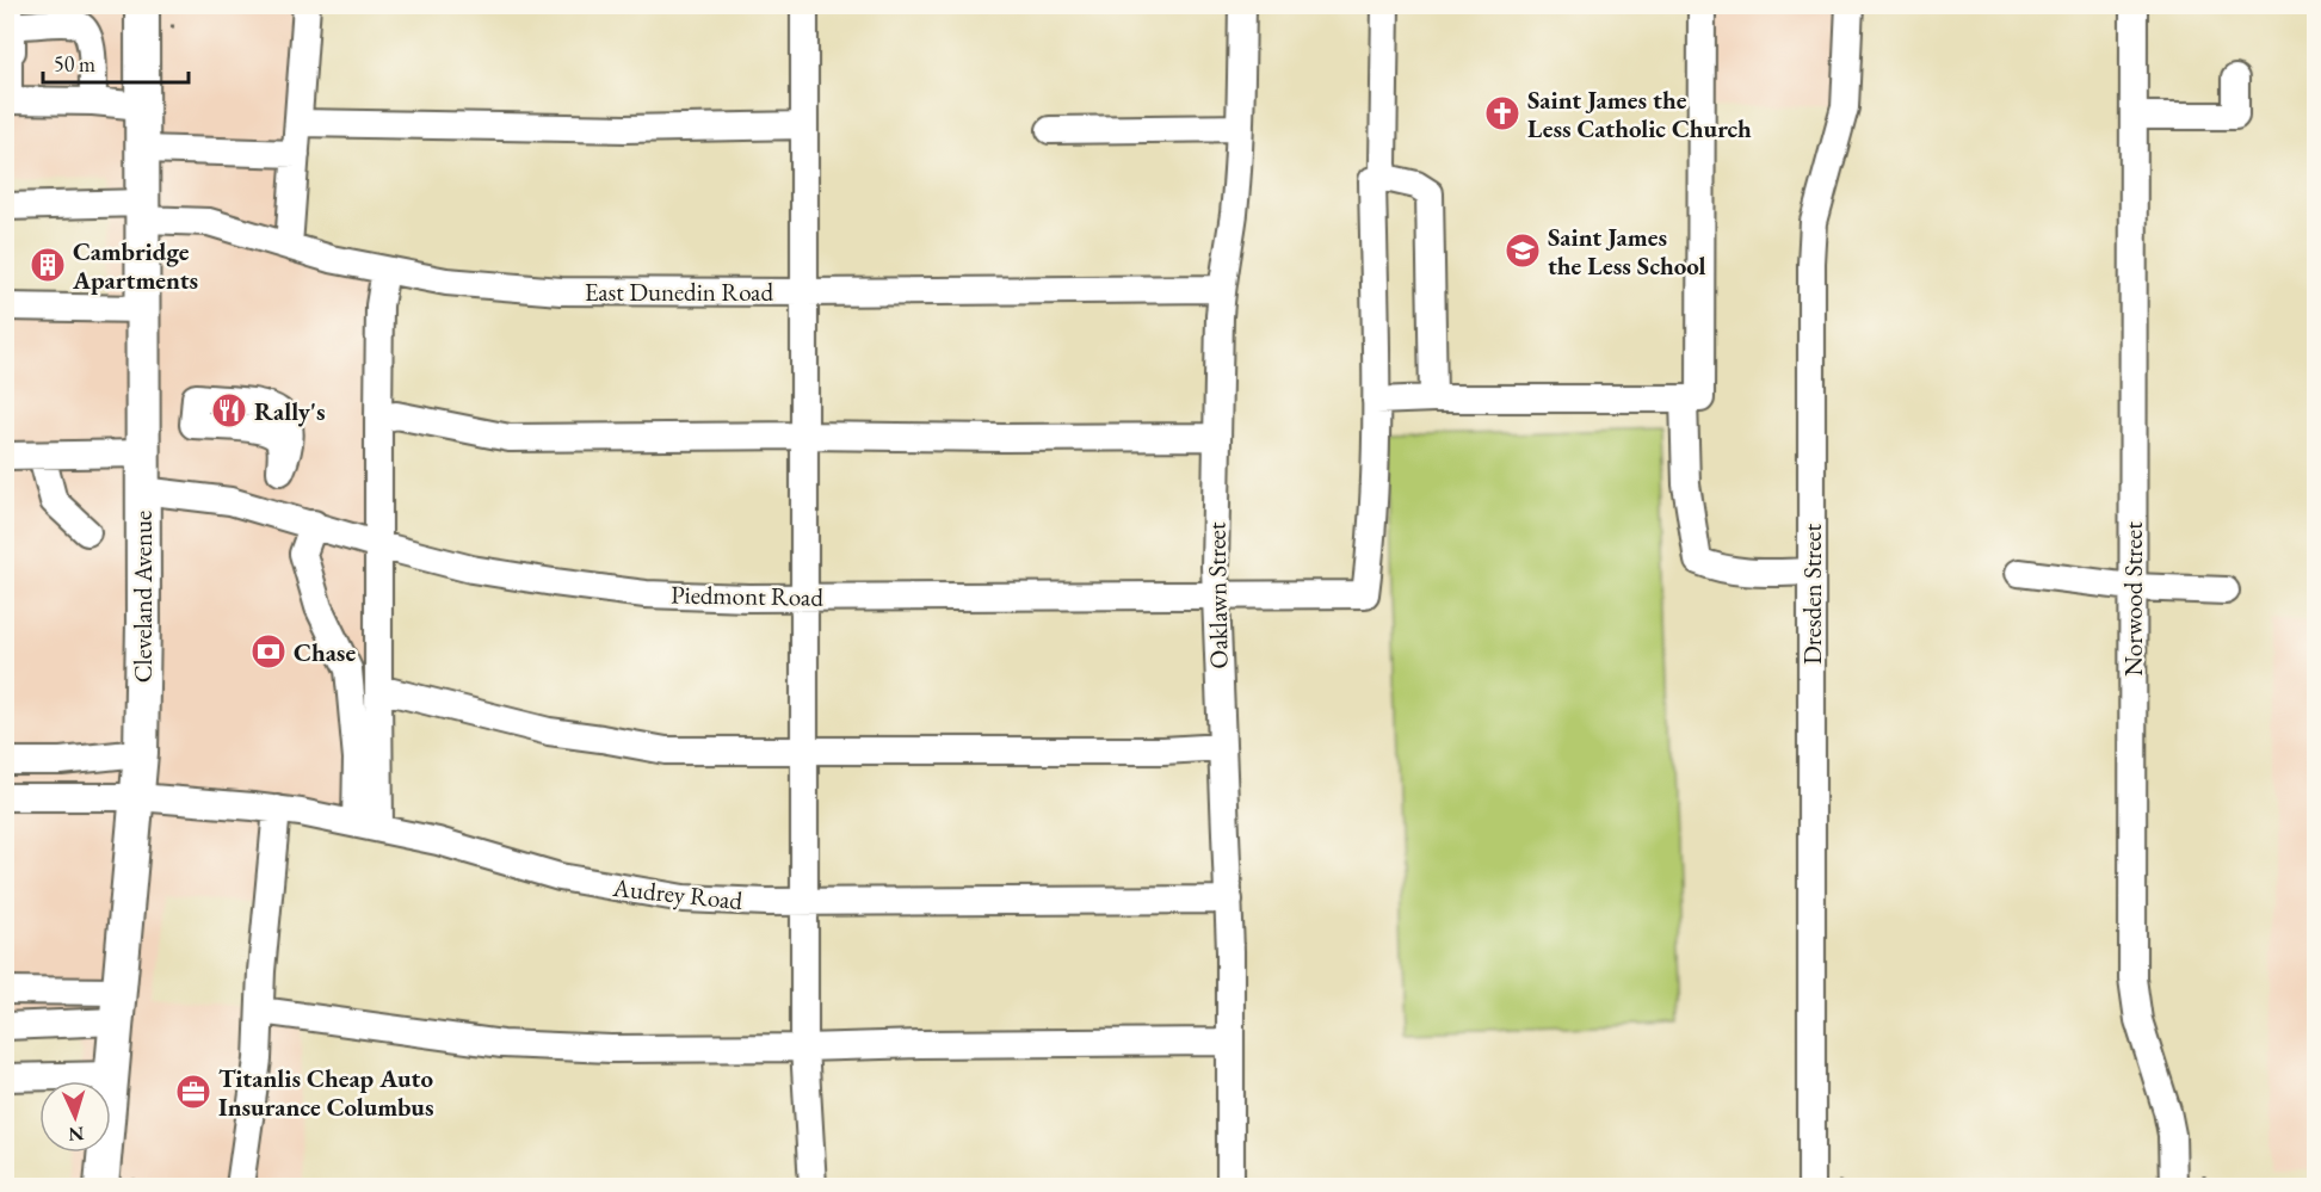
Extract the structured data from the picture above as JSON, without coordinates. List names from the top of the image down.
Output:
{
  "streets": {
    "main road": ["Cleveland Avenue"],
    "street": [
      "East Dunedin Road",
      "Dresden Street",
      "Piedmont Road",
      "Oaklawn Street",
      "Norwood Street",
      "Audrey Road"
    ]
  },
  "crossings": [
    ["East Dunedin Road", "Oaklawn Street"],
    ["East Dunedin Road", "Cleveland Avenue"],
    ["Piedmont Road", "Oaklawn Street"],
    ["Piedmont Road", "Cleveland Avenue"],
    ["Oaklawn Street", "Audrey Road"],
    ["Cleveland Avenue", "Audrey Road"]
  ],
  "places": {
    "church": ["Saint James the Less Catholic Church"],
    "school or university": ["Saint James the Less School"],
    "building": ["Cambridge Apartments"],
    "restaurant": ["Rally's"],
    "bank": ["Chase"],
    "office": ["Titanlis Cheap Auto Insurance Columbus"]
  },
  "scale_bar": "50 m",
  "north": "bottom"
}
